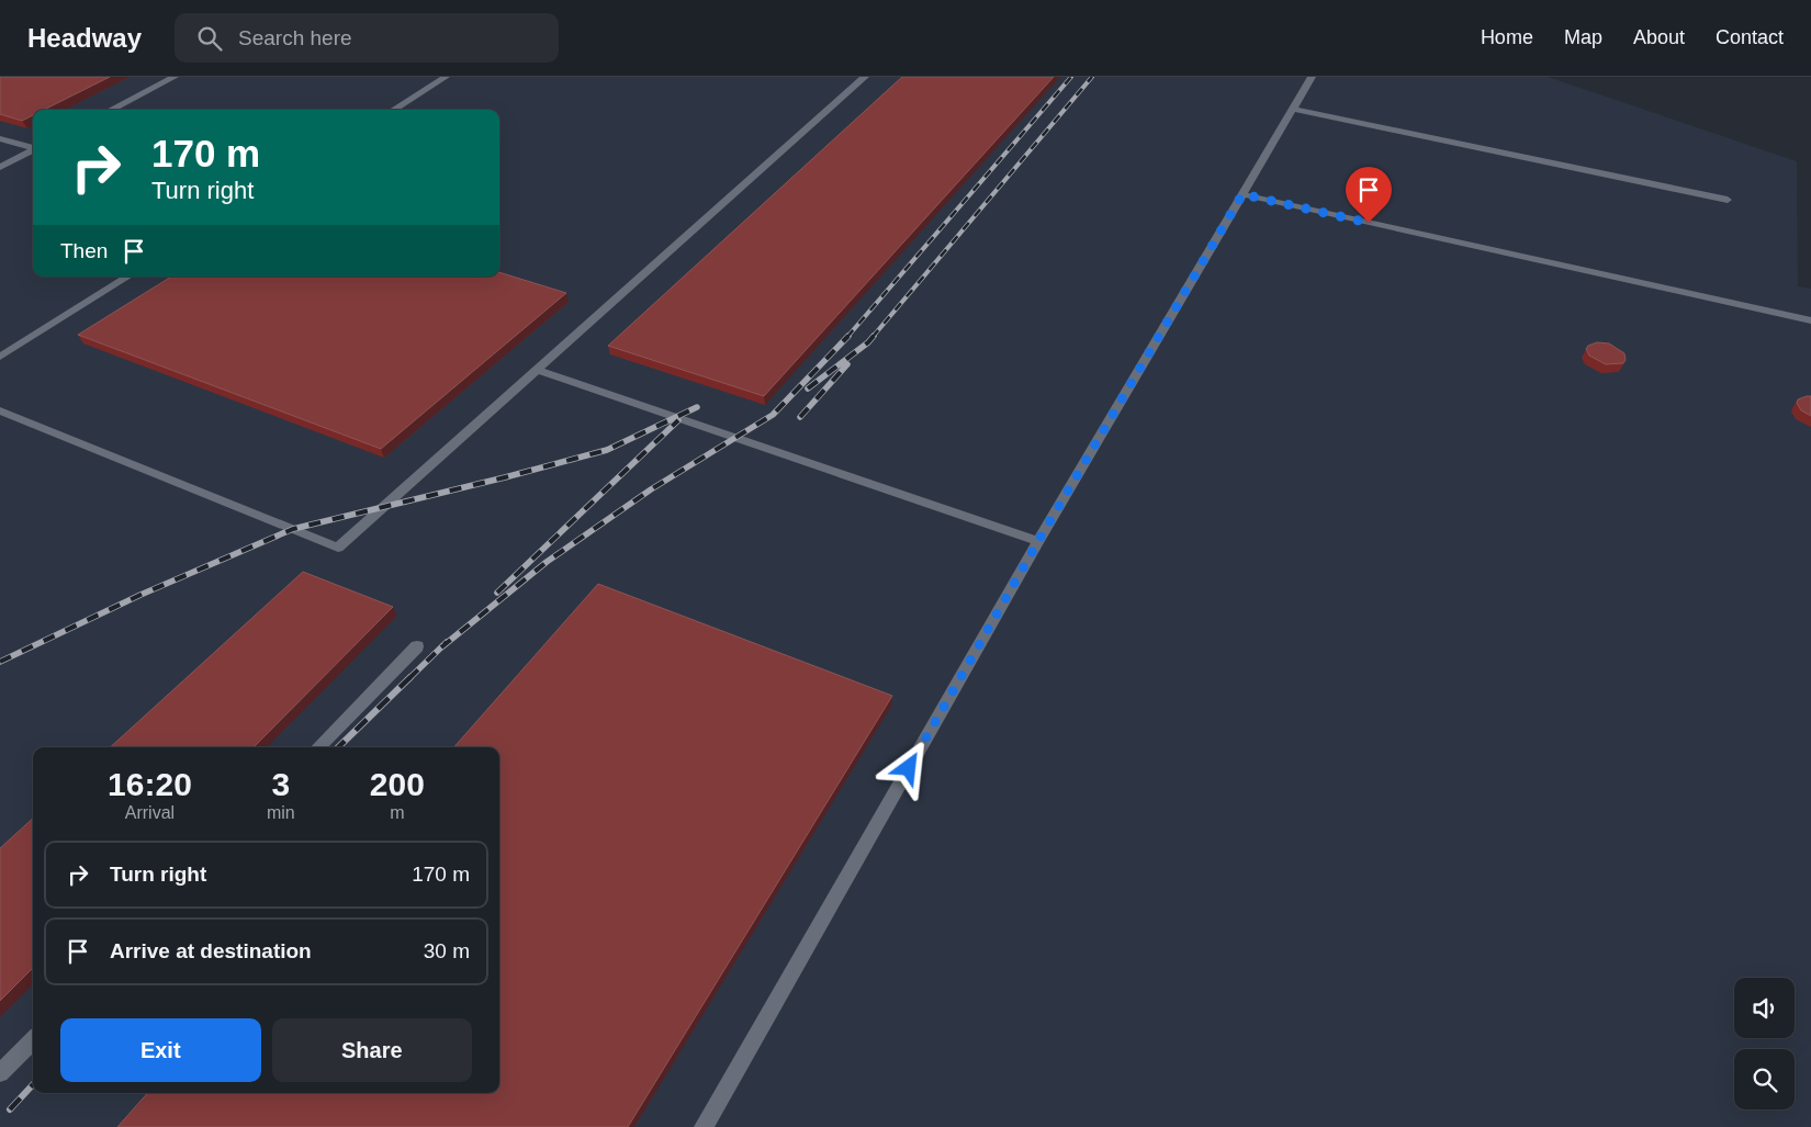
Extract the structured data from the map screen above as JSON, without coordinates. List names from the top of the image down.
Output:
{
  "page": {
    "header": "Headway",
    "search": "Search here",
    "nav": [
      "Home",
      "Map",
      "About",
      "Contact"
    ],
    "turn": ["170 m", "Turn right"],
    "then": "Then",
    "eta": [
      "16:20",
      "Arrival",
      "3",
      "min",
      "200",
      "m"
    ],
    "list": [
      {
        "name": "Turn right",
        "value": "170 m"
      },
      {
        "name": "Arrive at destination",
        "value": "30 m"
      }
    ],
    "buttons": ["Exit", "Share"]
  }
}
